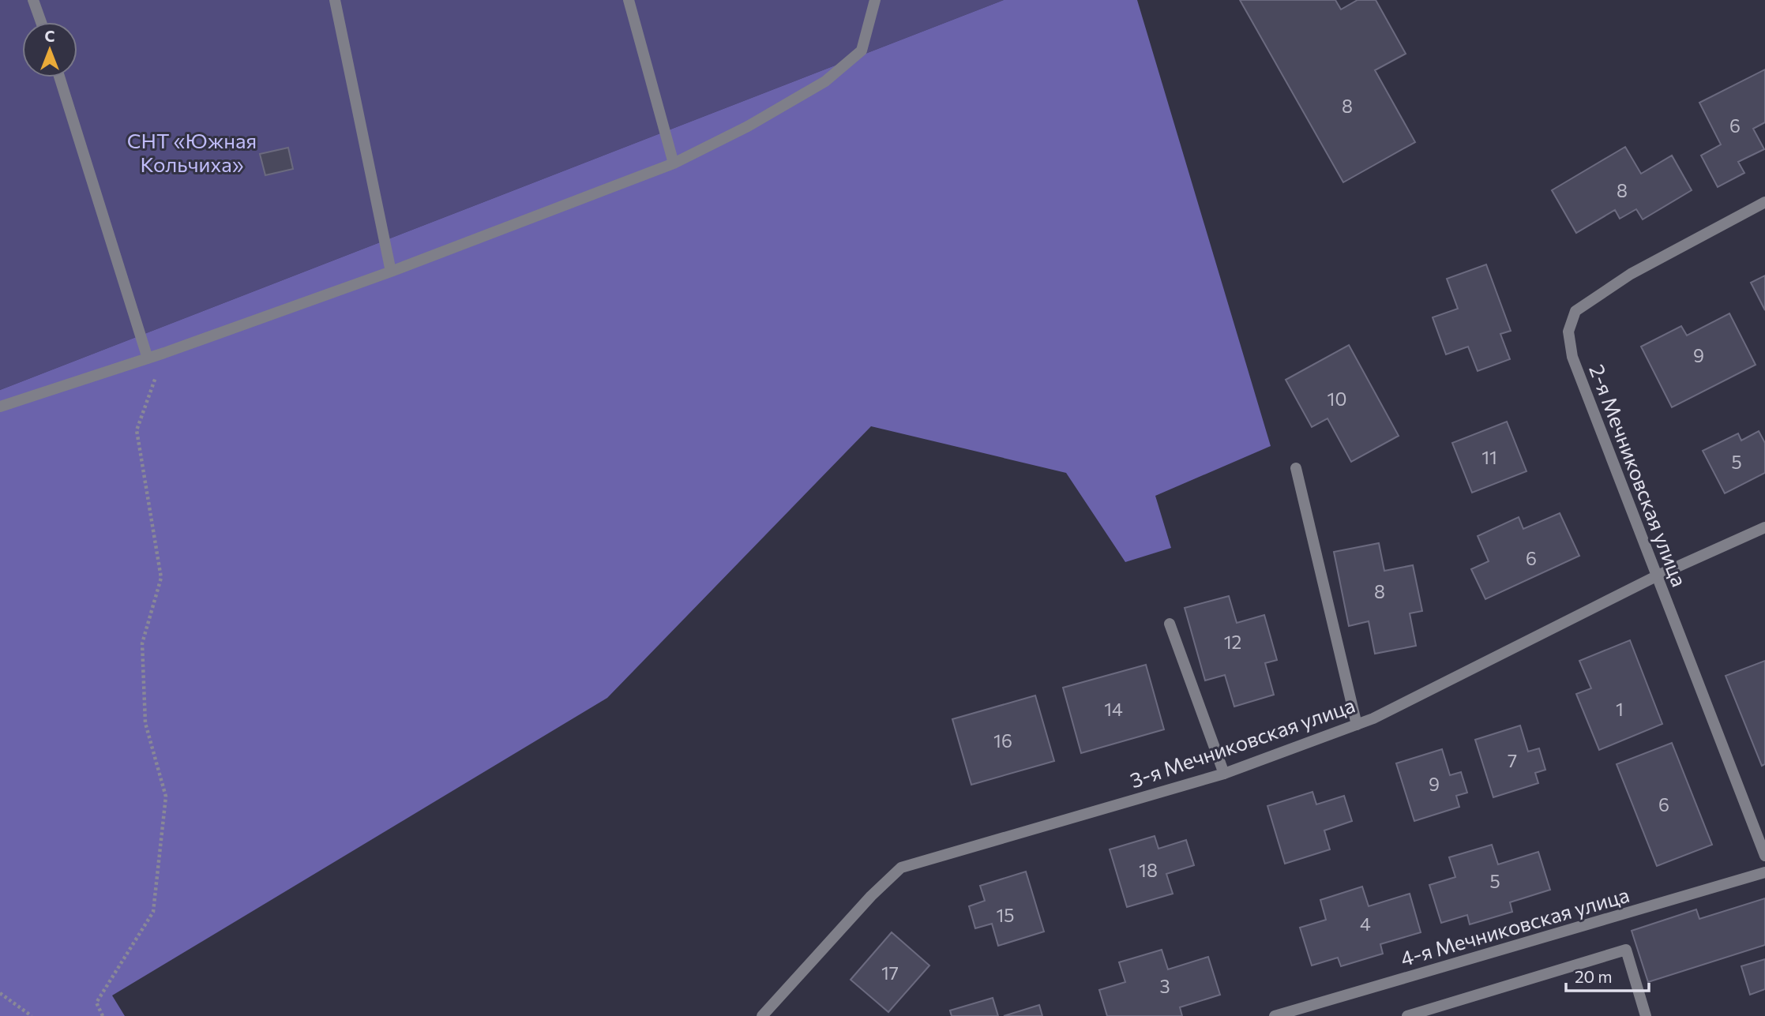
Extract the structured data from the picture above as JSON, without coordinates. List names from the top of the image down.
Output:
{
  "streets": {
    "street": ["2-я Мечниковская улица", "3-я Мечниковская улица", "4-я Мечниковская улица"]
  },
  "crossings": [
    ["2-я Мечниковская улица", "3-я Мечниковская улица"]
  ],
  "parks": ["СНТ «Южная Кольчиха»"],
  "house_numbers": [
    "8",
    "6",
    "8",
    "9",
    "10",
    "11",
    "5",
    "6",
    "8",
    "12",
    "14",
    "1",
    "16",
    "7",
    "9",
    "6",
    "18",
    "5",
    "15",
    "4",
    "17",
    "3"
  ],
  "scale_bar": "20 m",
  "north": "top"
}
